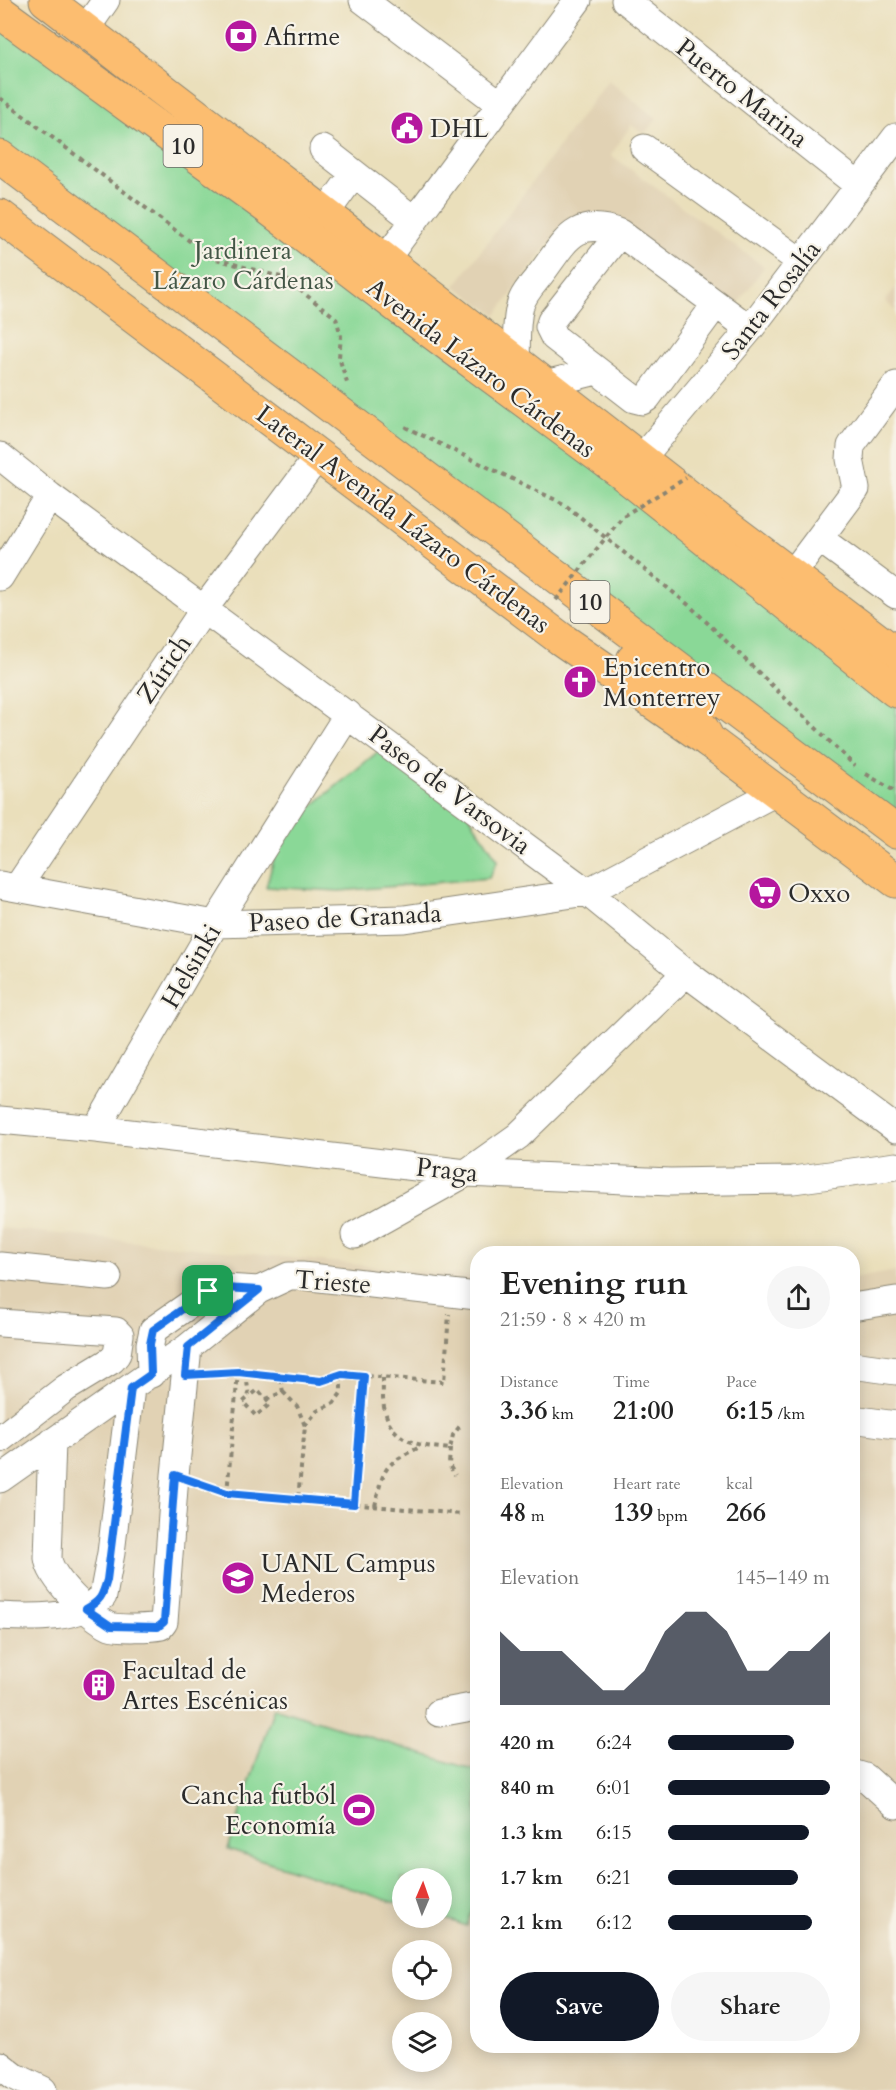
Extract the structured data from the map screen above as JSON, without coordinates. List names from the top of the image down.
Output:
{
  "streets": {
    "main road": ["10", "Avenida Lázaro Cárdenas", "Lateral Avenida Lázaro Cárdenas"],
    "street": [
      "Puerto Marina",
      "Santa Rosalía",
      "Zúrich",
      "Paseo de Varsovia",
      "Paseo de Granada",
      "Helsinki",
      "Praga",
      "Trieste"
    ]
  },
  "crossings": [
    ["Puerto Marina", "Santa Rosalía"],
    ["Lateral Avenida Lázaro Cárdenas", "Zúrich"],
    ["Lateral Avenida Lázaro Cárdenas", "Paseo de Granada"],
    ["Zúrich", "Paseo de Varsovia"],
    ["Zúrich", "Paseo de Granada"],
    ["Paseo de Varsovia", "Paseo de Granada"],
    ["Paseo de Varsovia", "Helsinki"],
    ["Paseo de Varsovia", "Trieste"],
    ["Paseo de Granada", "Helsinki"],
    ["Helsinki", "Praga"],
    ["Praga", "Trieste"]
  ],
  "parks": ["Jardinera Lázaro Cárdenas"],
  "places": {
    "bank": ["Afirme"],
    "public building": ["DHL"],
    "church": ["Epicentro Monterrey"],
    "supermarket": ["Oxxo"],
    "school or university": ["UANL Campus Mederos"],
    "building": ["Facultad de Artes Escénicas"],
    "sports": ["Cancha futból Economía"]
  },
  "north": "top",
  "page": {
    "heading": ["Evening run", "21:59 · 8 × 420 m"],
    "stats": [
      ["Distance", "3.36 km"],
      ["Time", "21:00"],
      ["Pace", "6:15 /km"],
      ["Elevation", "48 m"],
      ["Heart rate", "139 bpm"],
      ["kcal", "266"]
    ],
    "chart": ["Elevation", "145–149 m"],
    "list": [
      {
        "name": "420 m",
        "note": "6:24"
      },
      {
        "name": "840 m",
        "note": "6:01"
      },
      {
        "name": "1.3 km",
        "note": "6:15"
      },
      {
        "name": "1.7 km",
        "note": "6:21"
      },
      {
        "name": "2.1 km",
        "note": "6:12"
      }
    ],
    "buttons": ["Save", "Share"]
  }
}
